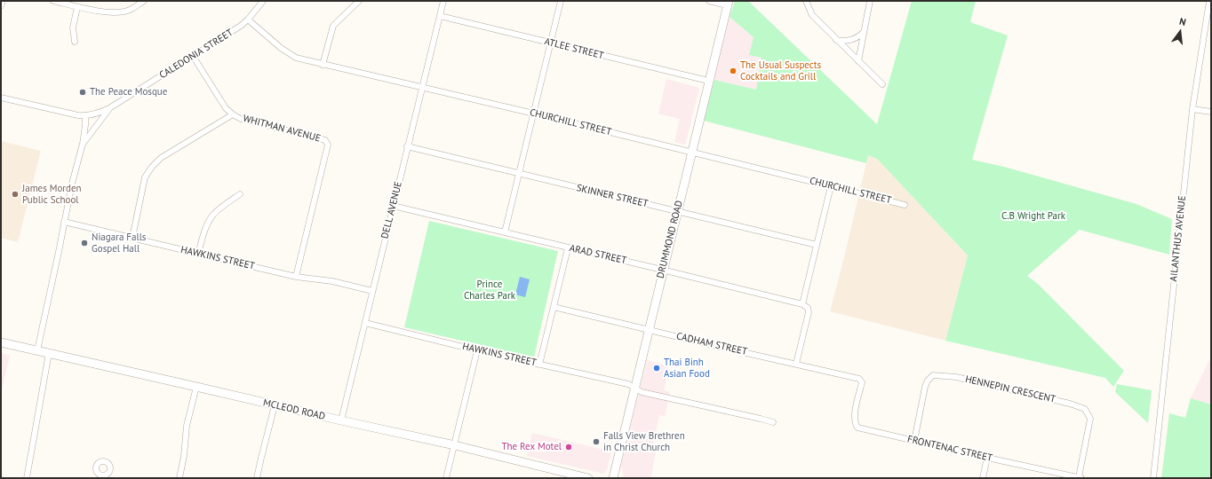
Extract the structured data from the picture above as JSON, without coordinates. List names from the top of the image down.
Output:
{
  "streets": {
    "main road": ["DRUMMOND ROAD", "MCLEOD ROAD"],
    "street": [
      "ATLEE STREET",
      "CALEDONIA STREET",
      "CHURCHILL STREET",
      "WHITMAN AVENUE",
      "SKINNER STREET",
      "DELL AVENUE",
      "AILANTHUS AVENUE",
      "ARAD STREET",
      "HAWKINS STREET",
      "CADHAM STREET",
      "HENNEPIN CRESCENT",
      "FRONTENAC STREET"
    ]
  },
  "crossings": [
    ["ATLEE STREET", "DELL AVENUE"],
    ["ATLEE STREET", "DRUMMOND ROAD"],
    ["CALEDONIA STREET", "CHURCHILL STREET"],
    ["CALEDONIA STREET", "WHITMAN AVENUE"],
    ["CHURCHILL STREET", "DELL AVENUE"],
    ["CHURCHILL STREET", "DRUMMOND ROAD"],
    ["WHITMAN AVENUE", "HAWKINS STREET"],
    ["SKINNER STREET", "DELL AVENUE"],
    ["SKINNER STREET", "DRUMMOND ROAD"],
    ["DELL AVENUE", "ARAD STREET"],
    ["DELL AVENUE", "HAWKINS STREET"],
    ["DELL AVENUE", "MCLEOD ROAD"],
    ["DRUMMOND ROAD", "ARAD STREET"],
    ["DRUMMOND ROAD", "HAWKINS STREET"],
    ["DRUMMOND ROAD", "CADHAM STREET"],
    ["CADHAM STREET", "FRONTENAC STREET"],
    ["HENNEPIN CRESCENT", "FRONTENAC STREET"]
  ],
  "parks": ["C.B Wright Park", "Prince Charles Park"],
  "places": [
    "The Usual Suspects Cocktails and Grill",
    "The Peace Mosque",
    "James Morden Public School",
    "Niagara Falls Gospel Hall",
    "Thai Binh Asian Food",
    "Falls View Brethren in Christ Church",
    "The Rex Motel"
  ],
  "north": "top"
}
